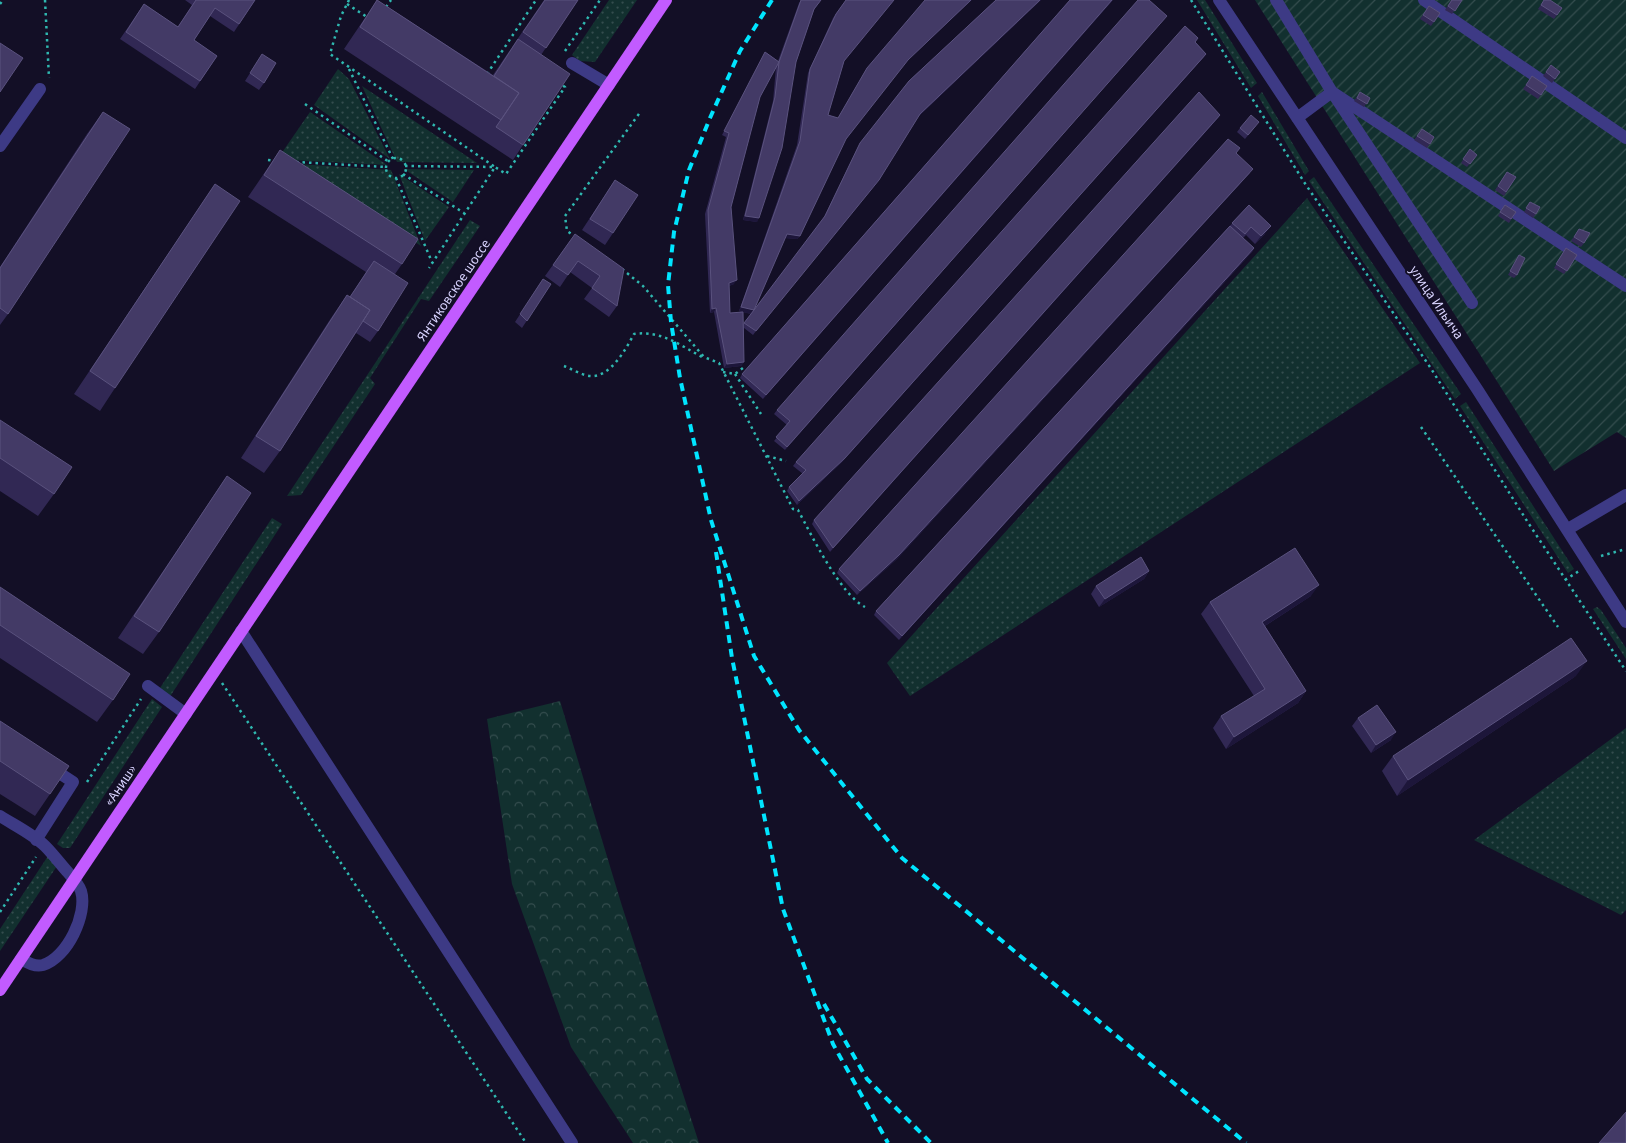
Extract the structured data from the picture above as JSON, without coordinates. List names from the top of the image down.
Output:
{
  "streets": {
    "main road": ["Янтиковское шоссе", "«Аниш»"],
    "street": ["улица Ильича"]
  },
  "crossings": [
    ["Янтиковское шоссе", "«Аниш»"]
  ]
}
